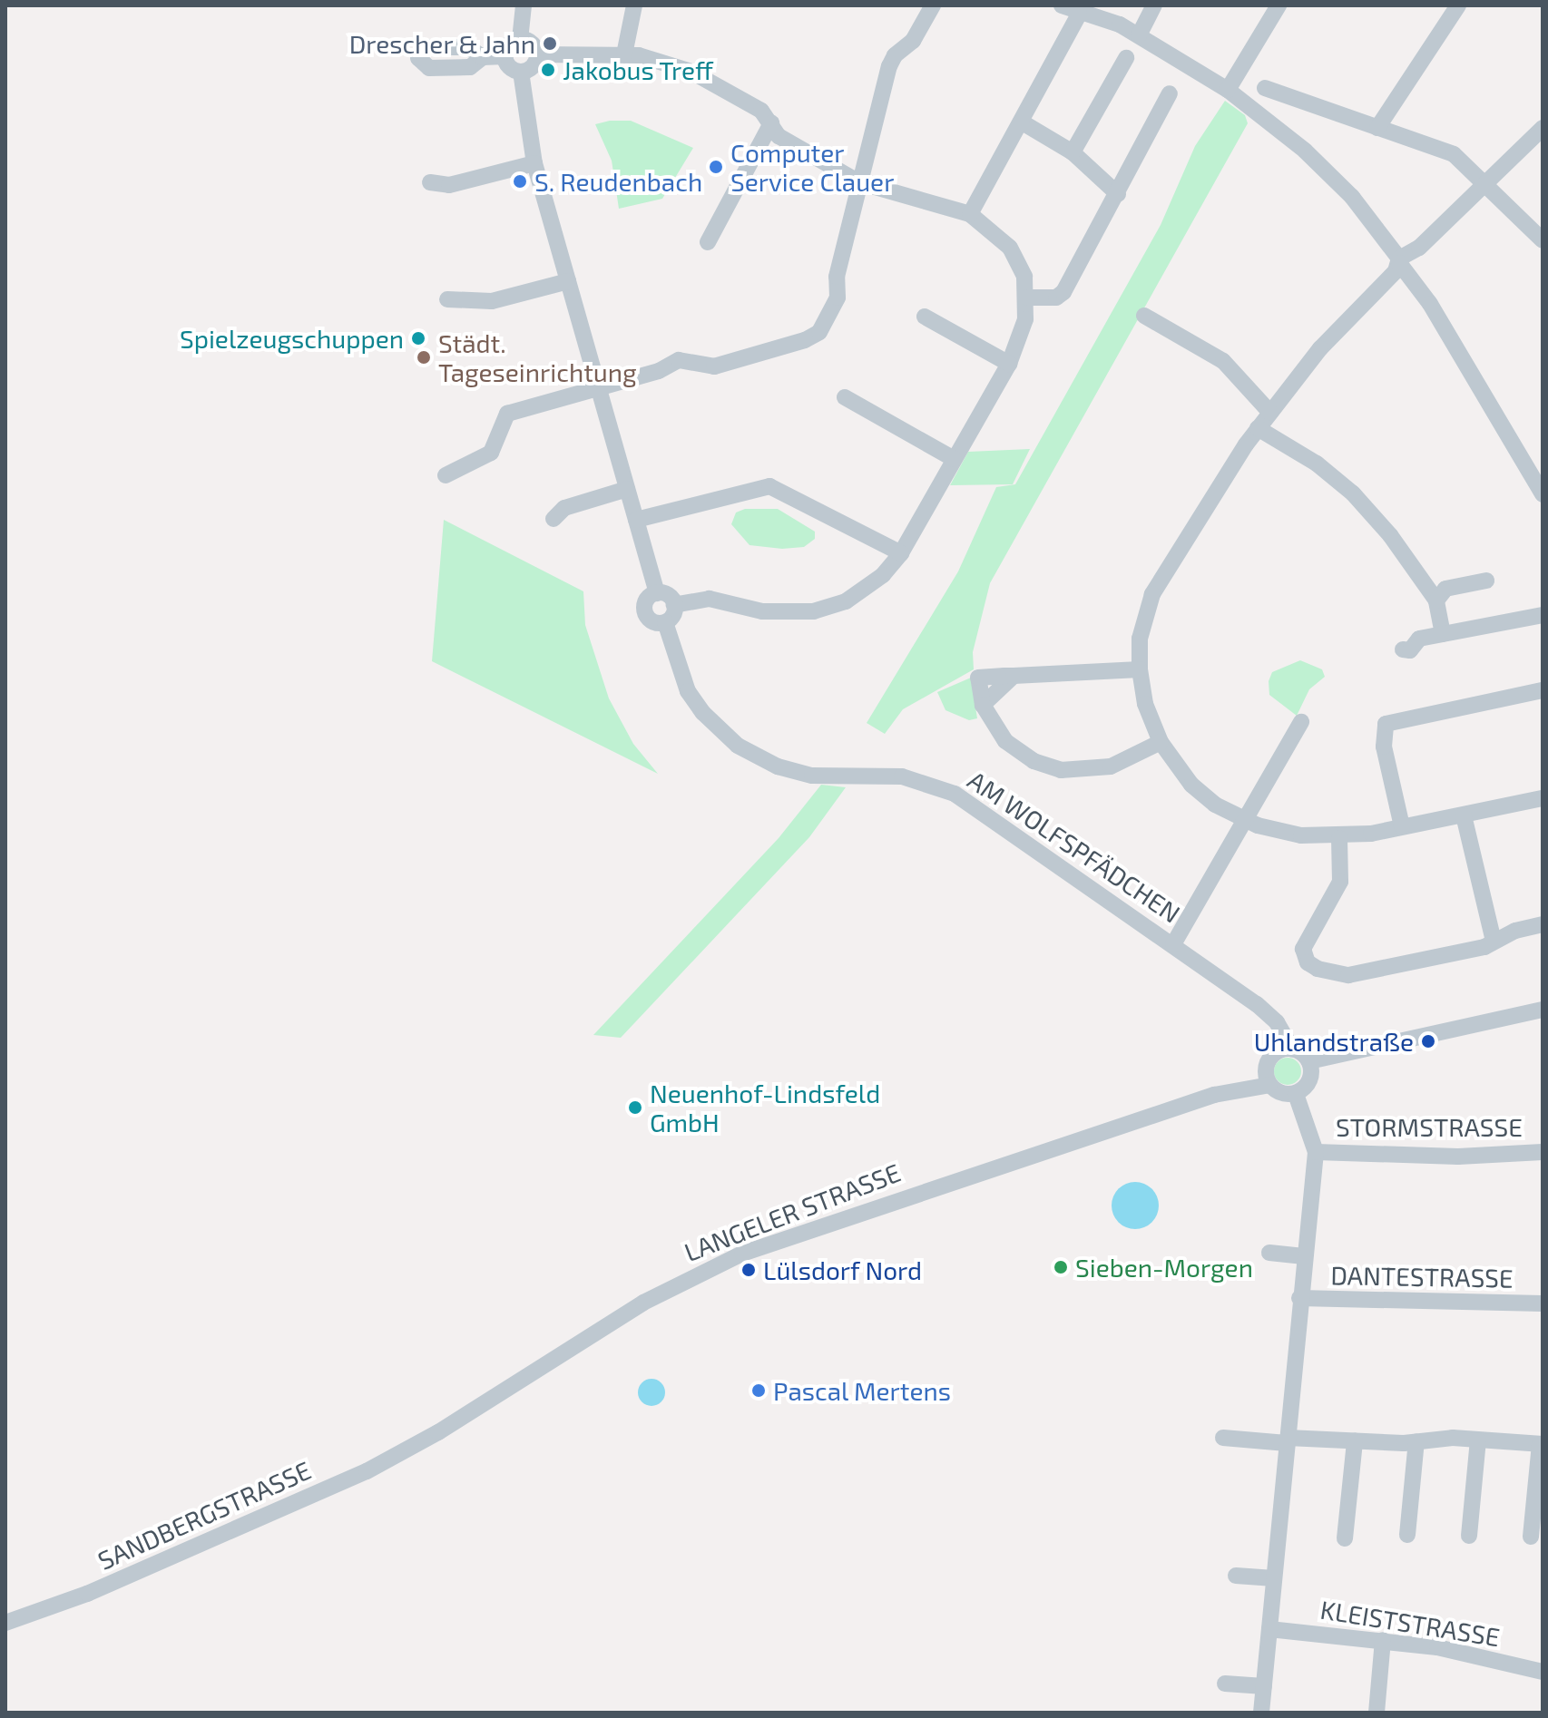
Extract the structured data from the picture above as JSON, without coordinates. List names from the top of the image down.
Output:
{
  "streets": {
    "street": [
      "AM WOLFSPFÄDCHEN",
      "STORMSTRASSE",
      "LANGELER STRASSE",
      "DANTESTRASSE",
      "SANDBERGSTRASSE",
      "KLEISTSTRASSE"
    ]
  },
  "crossings": [
    ["AM WOLFSPFÄDCHEN", "LANGELER STRASSE"],
    ["LANGELER STRASSE", "SANDBERGSTRASSE"]
  ],
  "places": [
    "Drescher & Jahn",
    "Jakobus Treff",
    "Computer Service Clauer",
    "S. Reudenbach",
    "Spielzeugschuppen",
    "Städt. Tageseinrichtung",
    "Uhlandstraße",
    "Neuenhof-Lindsfeld GmbH",
    "Sieben-Morgen",
    "Lülsdorf Nord",
    "Pascal Mertens"
  ]
}
